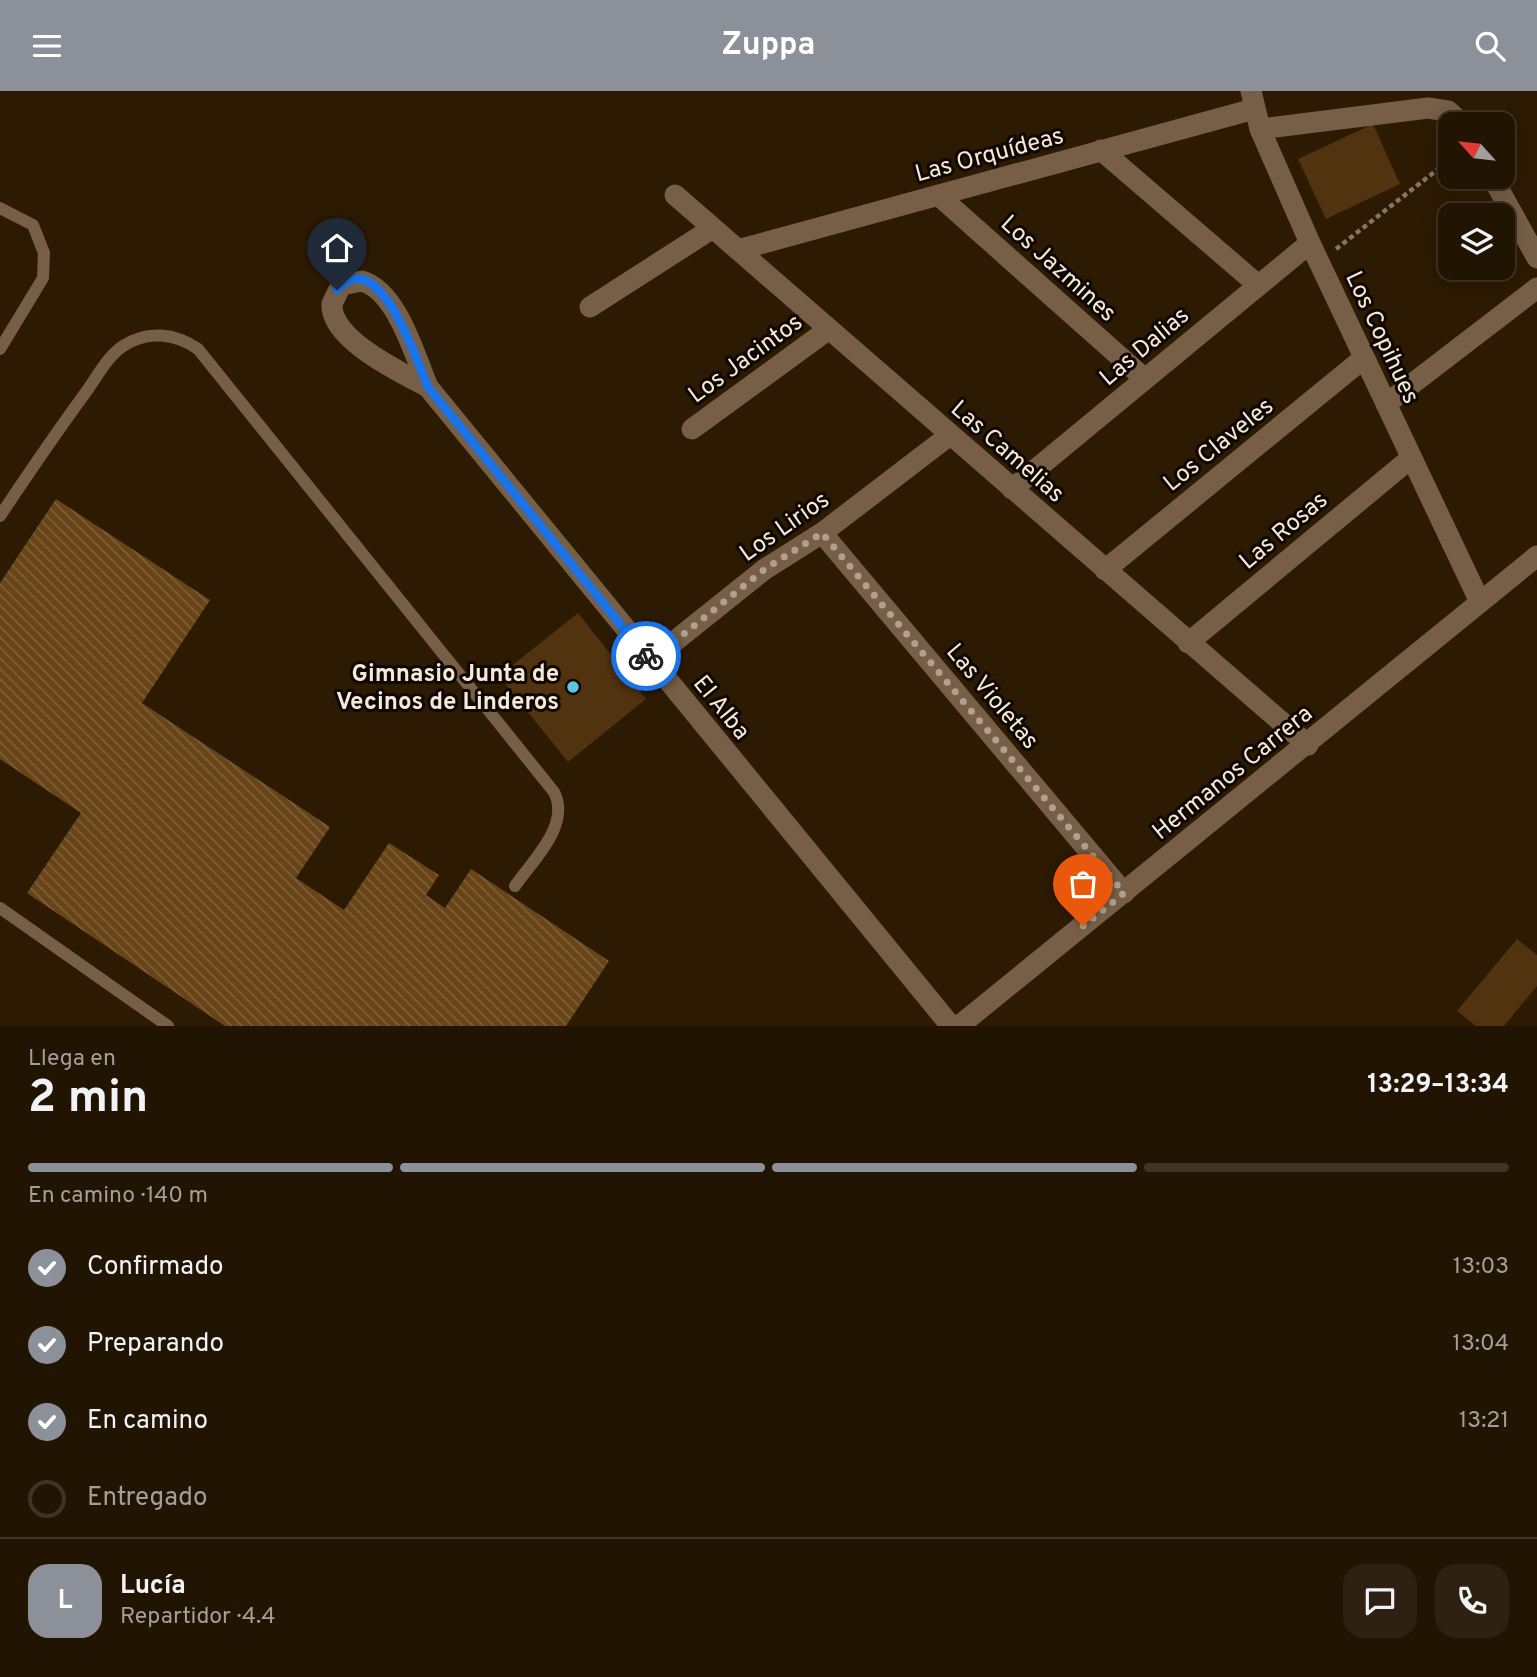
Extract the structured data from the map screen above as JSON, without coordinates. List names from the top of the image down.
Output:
{
  "streets": {
    "street": [
      "Las Orquídeas",
      "Los Jazmines",
      "Los Copihues",
      "Las Dalias",
      "Los Jacintos",
      "Los Claveles",
      "Las Camelias",
      "Los Lirios",
      "Las Rosas",
      "Las Violetas",
      "El Alba",
      "Hermanos Carrera"
    ]
  },
  "crossings": [
    ["Las Orquídeas", "Los Jazmines"],
    ["Las Orquídeas", "Los Copihues"],
    ["Las Orquídeas", "Las Camelias"],
    ["Los Jazmines", "Las Dalias"],
    ["Los Copihues", "Las Dalias"],
    ["Los Copihues", "Los Claveles"],
    ["Los Copihues", "Las Rosas"],
    ["Los Copihues", "Hermanos Carrera"],
    ["Las Dalias", "Las Camelias"],
    ["Los Jacintos", "Las Camelias"],
    ["Los Claveles", "Las Camelias"],
    ["Las Camelias", "Los Lirios"],
    ["Las Camelias", "Las Rosas"],
    ["Las Camelias", "Hermanos Carrera"],
    ["Los Lirios", "Las Violetas"],
    ["Los Lirios", "El Alba"],
    ["Las Violetas", "Hermanos Carrera"]
  ],
  "places": ["Gimnasio Junta de Vecinos de Linderos"],
  "north": "top left",
  "page": {
    "header": "Zuppa",
    "heading": ["2 min", "Llega en", "13:29–13:34"],
    "panel": ["Lucía", "Repartidor · 4.4"],
    "bar": "En camino · 140 m",
    "list": [
      ["Confirmado", "13:03"],
      ["Preparando", "13:04"],
      ["En camino", "13:21"],
      "Entregado"
    ],
    "round": "L"
  }
}
